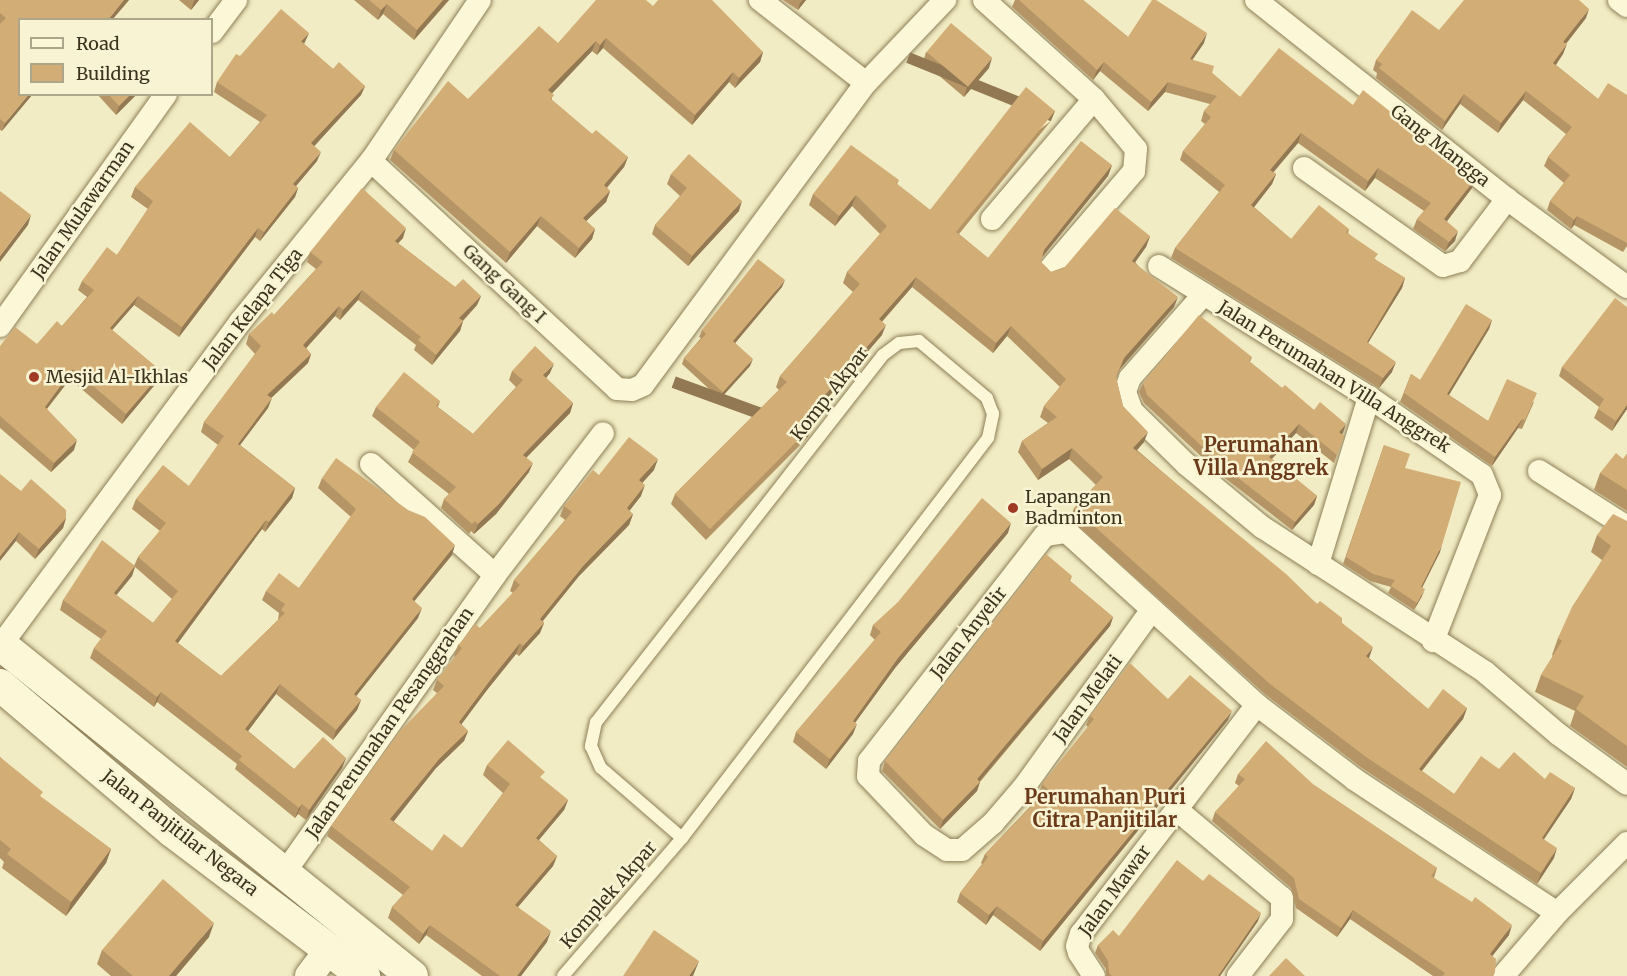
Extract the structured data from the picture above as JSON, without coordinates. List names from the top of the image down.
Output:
{
  "streets": {
    "main road": ["Jalan Panjitilar Negara"],
    "street": [
      "Gang Mangga",
      "Jalan Mulawarman",
      "Gang Gang I",
      "Jalan Kelapa Tiga",
      "Jalan Perumahan Villa Anggrek",
      "Jalan Anyelir",
      "Jalan Melati",
      "Jalan Perumahan Pesanggrahan",
      "Jalan Mawar"
    ],
    "lane": ["Komp. Akpar", "Komplek Akpar"]
  },
  "crossings": [
    ["Gang Gang I", "Jalan Kelapa Tiga"],
    ["Komp. Akpar", "Komplek Akpar"],
    ["Jalan Anyelir", "Jalan Melati"]
  ],
  "districts": ["Perumahan Villa Anggrek", "Perumahan Puri Citra Panjitilar"],
  "places": ["Mesjid Al-Ikhlas", "Lapangan Badminton"],
  "legend": ["Road", "Building"]
}
